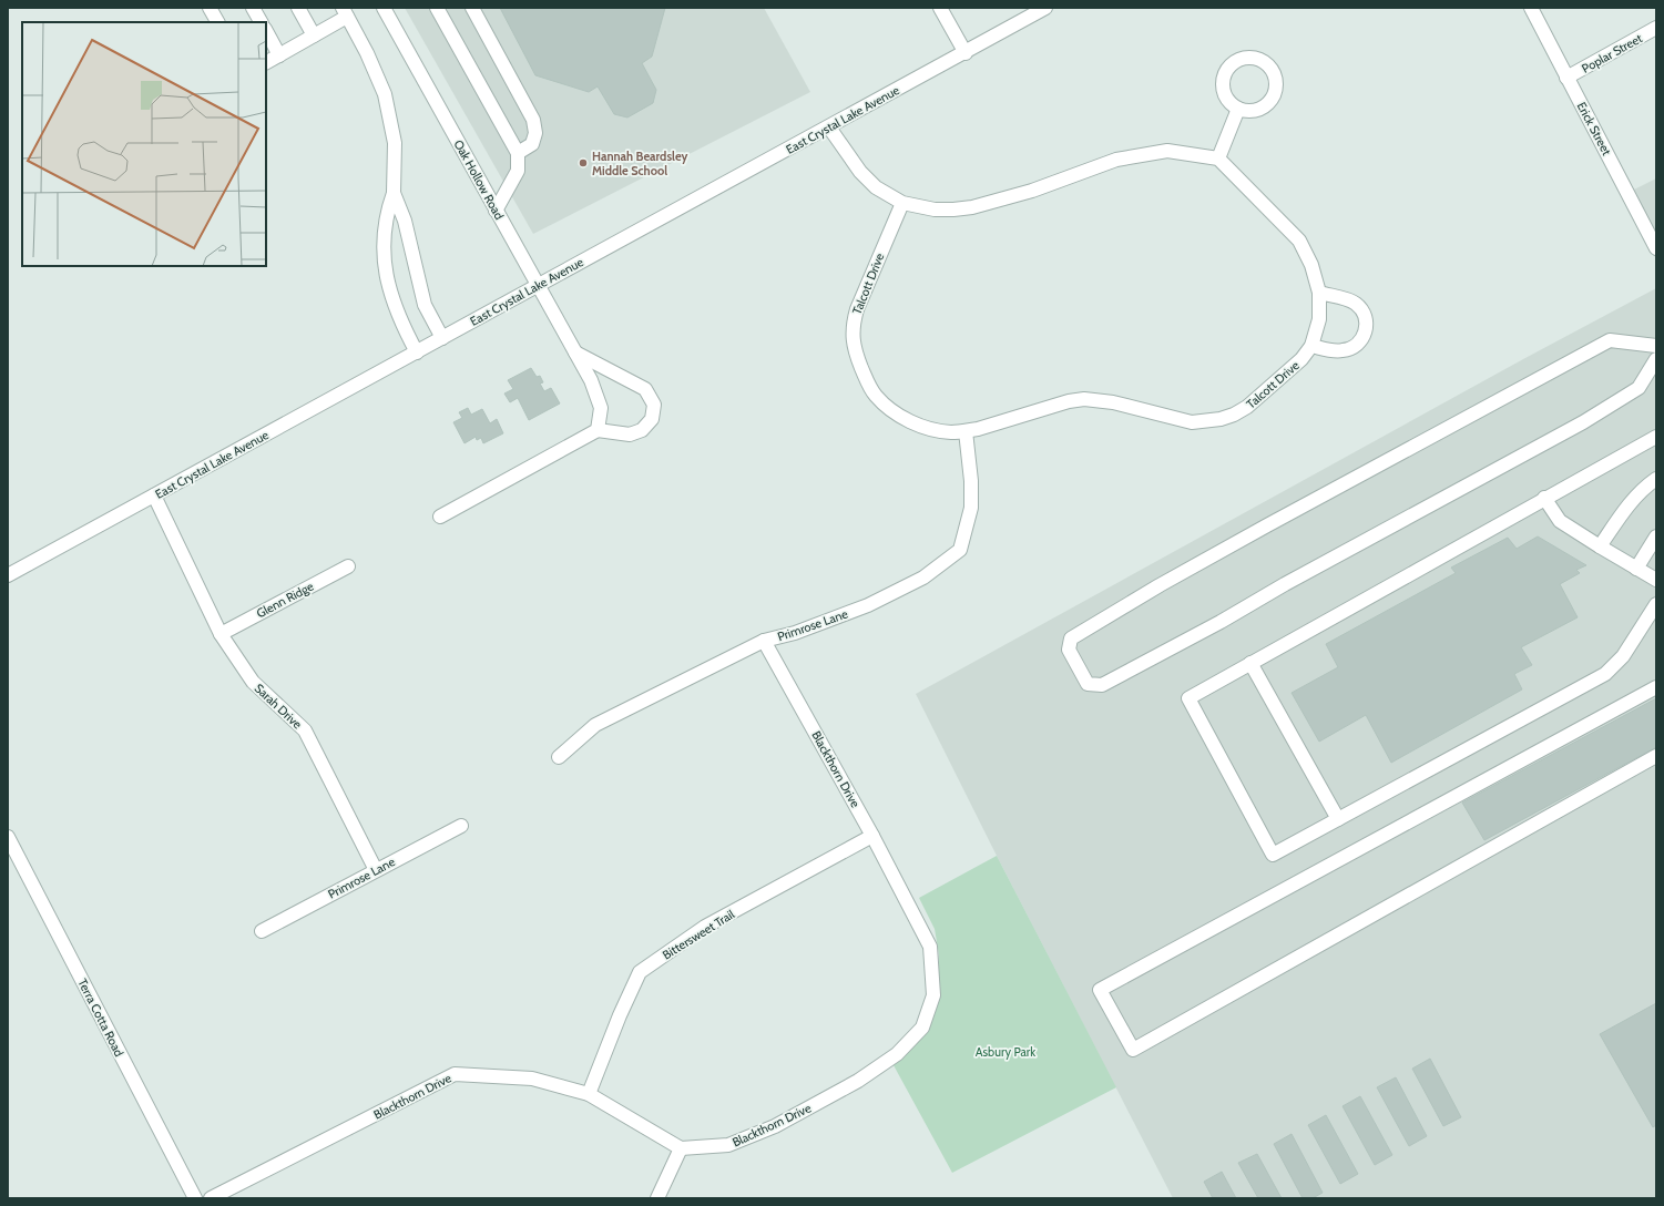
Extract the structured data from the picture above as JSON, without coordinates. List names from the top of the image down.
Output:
{
  "streets": {
    "street": [
      "Poplar Street",
      "East Crystal Lake Avenue",
      "Erick Street",
      "Oak Hollow Road",
      "Talcott Drive",
      "Glenn Ridge",
      "Primrose Lane",
      "Sarah Drive",
      "Blackthorn Drive",
      "Bittersweet Trail",
      "Terra Cotta Road"
    ]
  },
  "crossings": [
    ["Poplar Street", "Erick Street"],
    ["East Crystal Lake Avenue", "Oak Hollow Road"],
    ["East Crystal Lake Avenue", "Sarah Drive"],
    ["Talcott Drive", "Primrose Lane"],
    ["Glenn Ridge", "Sarah Drive"],
    ["Primrose Lane", "Sarah Drive"],
    ["Primrose Lane", "Blackthorn Drive"],
    ["Blackthorn Drive", "Bittersweet Trail"]
  ],
  "parks": ["Asbury Park"],
  "places": ["Hannah Beardsley Middle School"]
}
